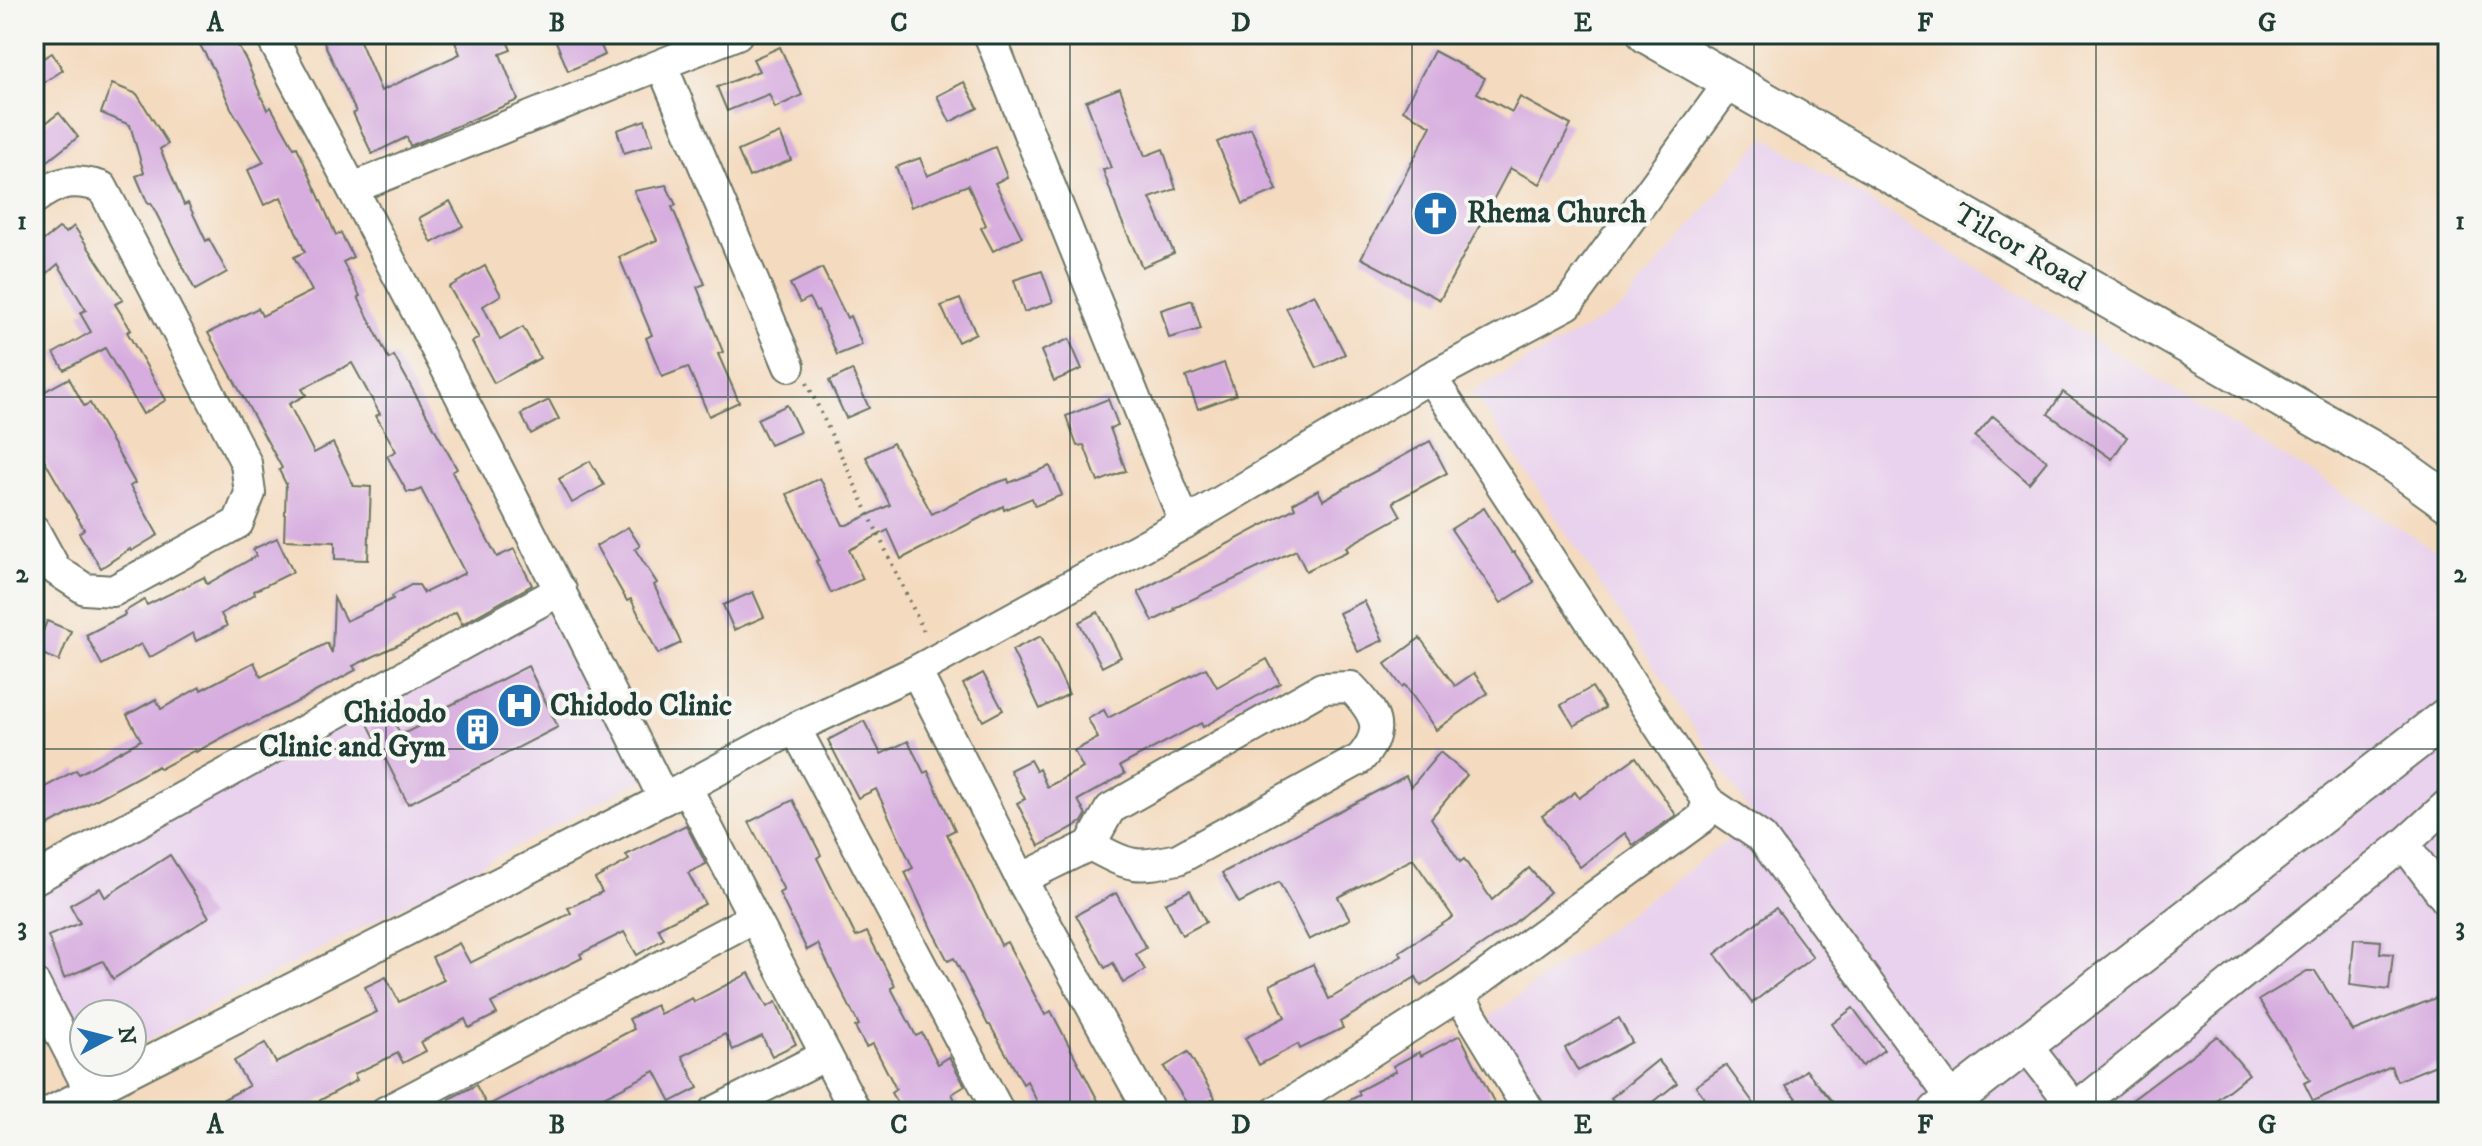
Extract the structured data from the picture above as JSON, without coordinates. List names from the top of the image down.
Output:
{
  "streets": {
    "street": ["Tilcor Road"]
  },
  "places": {
    "church": ["Rhema Church"],
    "hospital": ["Chidodo Clinic"],
    "building": ["Chidodo Clinic and Gym"]
  },
  "north": "right",
  "grid": {
    "columns": [
      "A",
      "B",
      "C",
      "D",
      "E",
      "F",
      "G"
    ],
    "rows": ["1", "2", "3"]
  }
}
